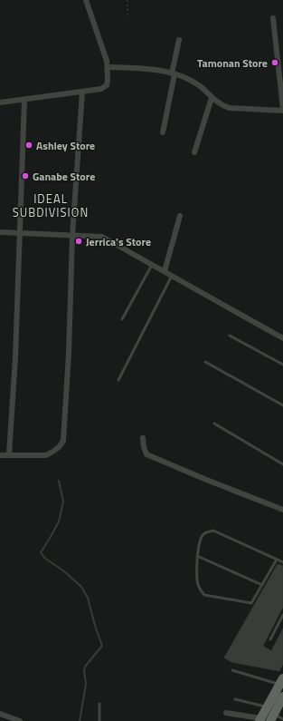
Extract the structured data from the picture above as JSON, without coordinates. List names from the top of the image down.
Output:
{
  "districts": ["IDEAL SUBDIVISION"],
  "places": [
    "Tamonan Store",
    "Ashley Store",
    "Ganabe Store",
    "Jerrica's Store"
  ]
}
